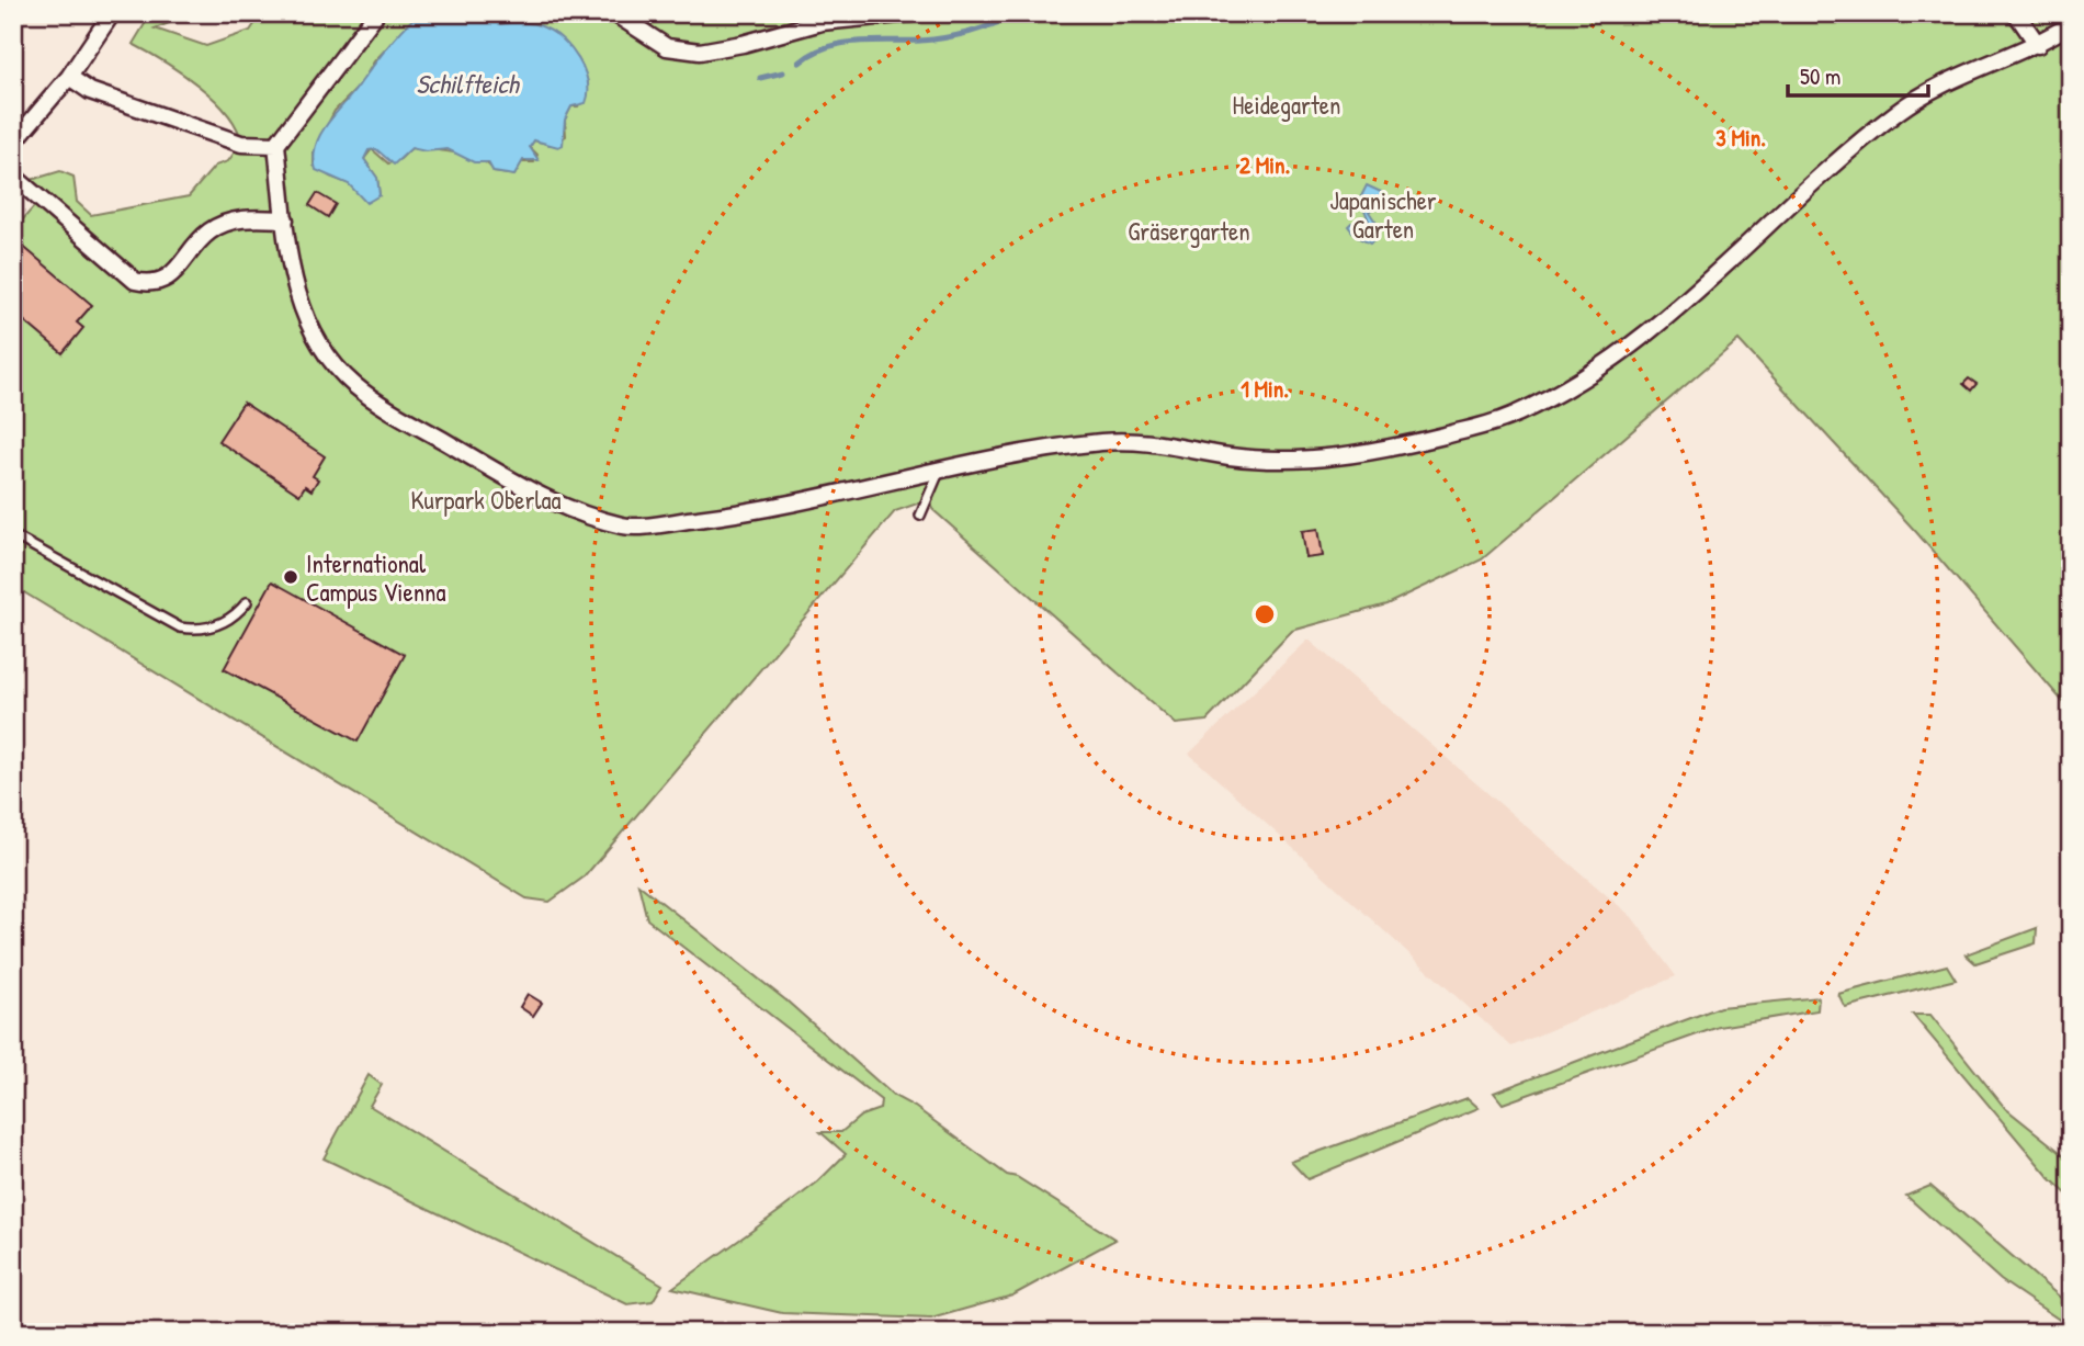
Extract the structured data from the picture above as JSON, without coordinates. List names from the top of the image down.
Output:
{
  "water": ["Schilfteich"],
  "parks": [
    "Heidegarten",
    "Japanischer Garten",
    "Gräsergarten",
    "Kurpark Oberlaa"
  ],
  "places": ["International Campus Vienna"],
  "scale_bar": "50 m",
  "rings": ["3 Min.", "2 Min.", "1 Min."]
}
